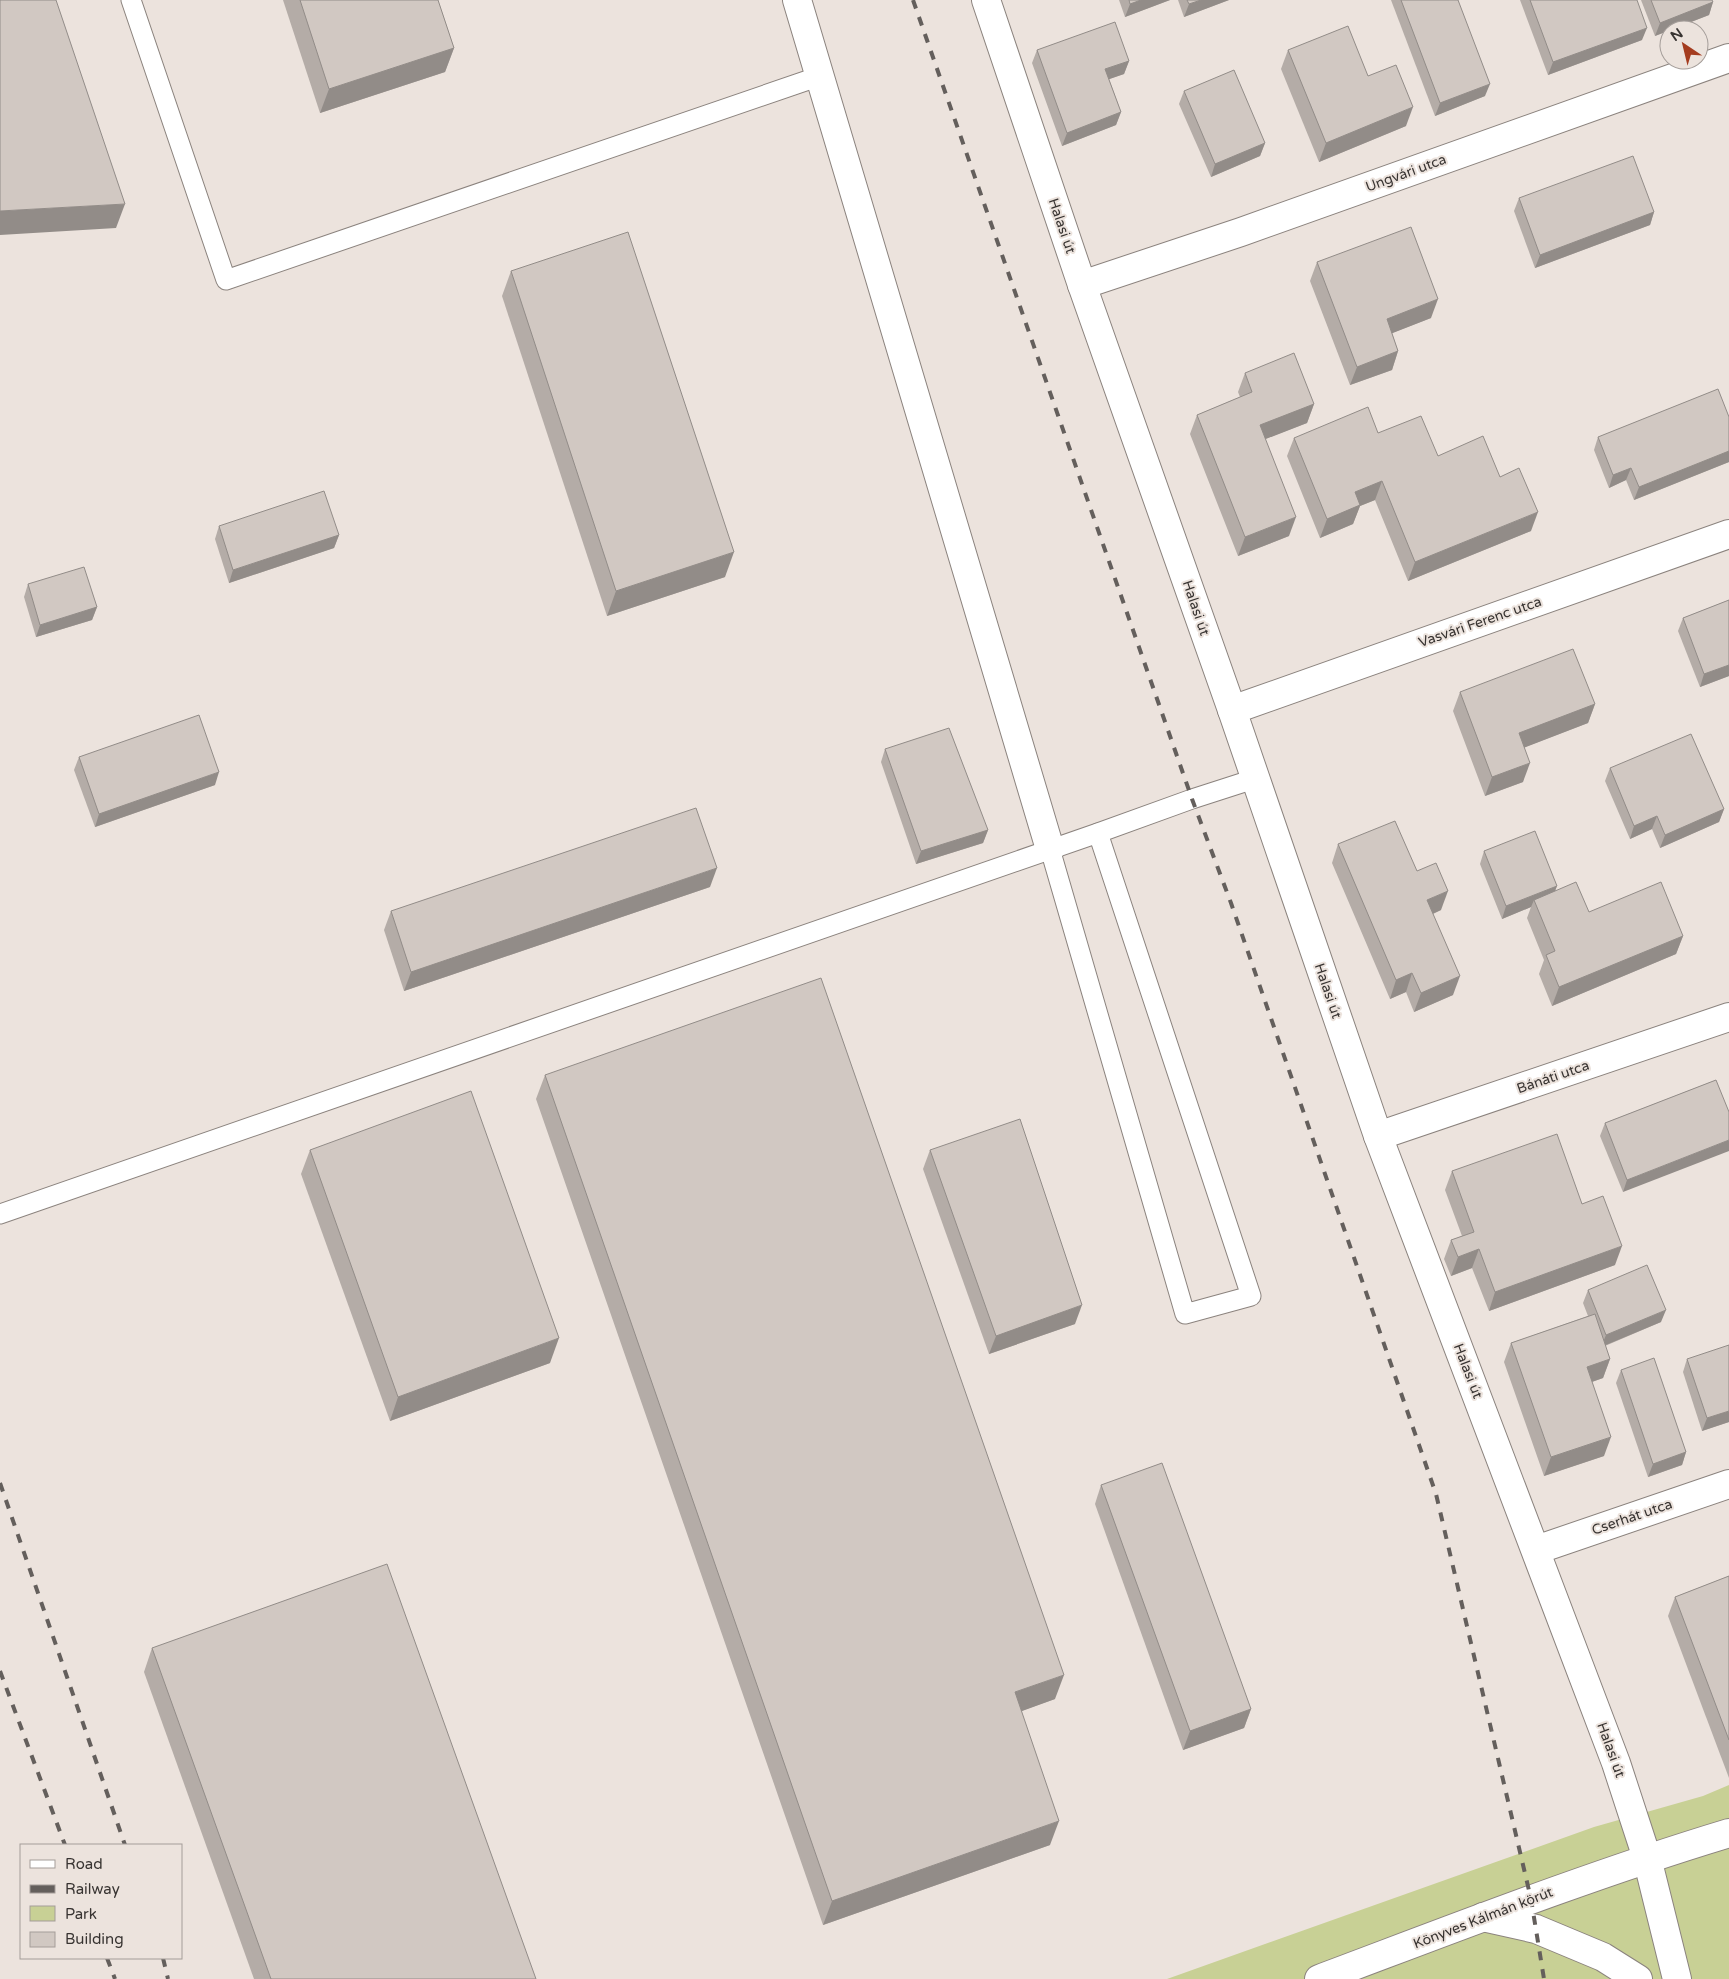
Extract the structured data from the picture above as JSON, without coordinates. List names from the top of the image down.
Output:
{
  "streets": {
    "street": [
      "Ungvári utca",
      "Halasi út",
      "Vasvári Ferenc utca",
      "Bánáti utca",
      "Cserhát utca",
      "Könyves Kálmán körút"
    ]
  },
  "crossings": [
    ["Ungvári utca", "Halasi út"],
    ["Halasi út", "Vasvári Ferenc utca"],
    ["Halasi út", "Bánáti utca"],
    ["Halasi út", "Cserhát utca"],
    ["Halasi út", "Könyves Kálmán körút"]
  ],
  "legend": [
    "Road",
    "Railway",
    "Park",
    "Building"
  ],
  "north": "top left"
}
